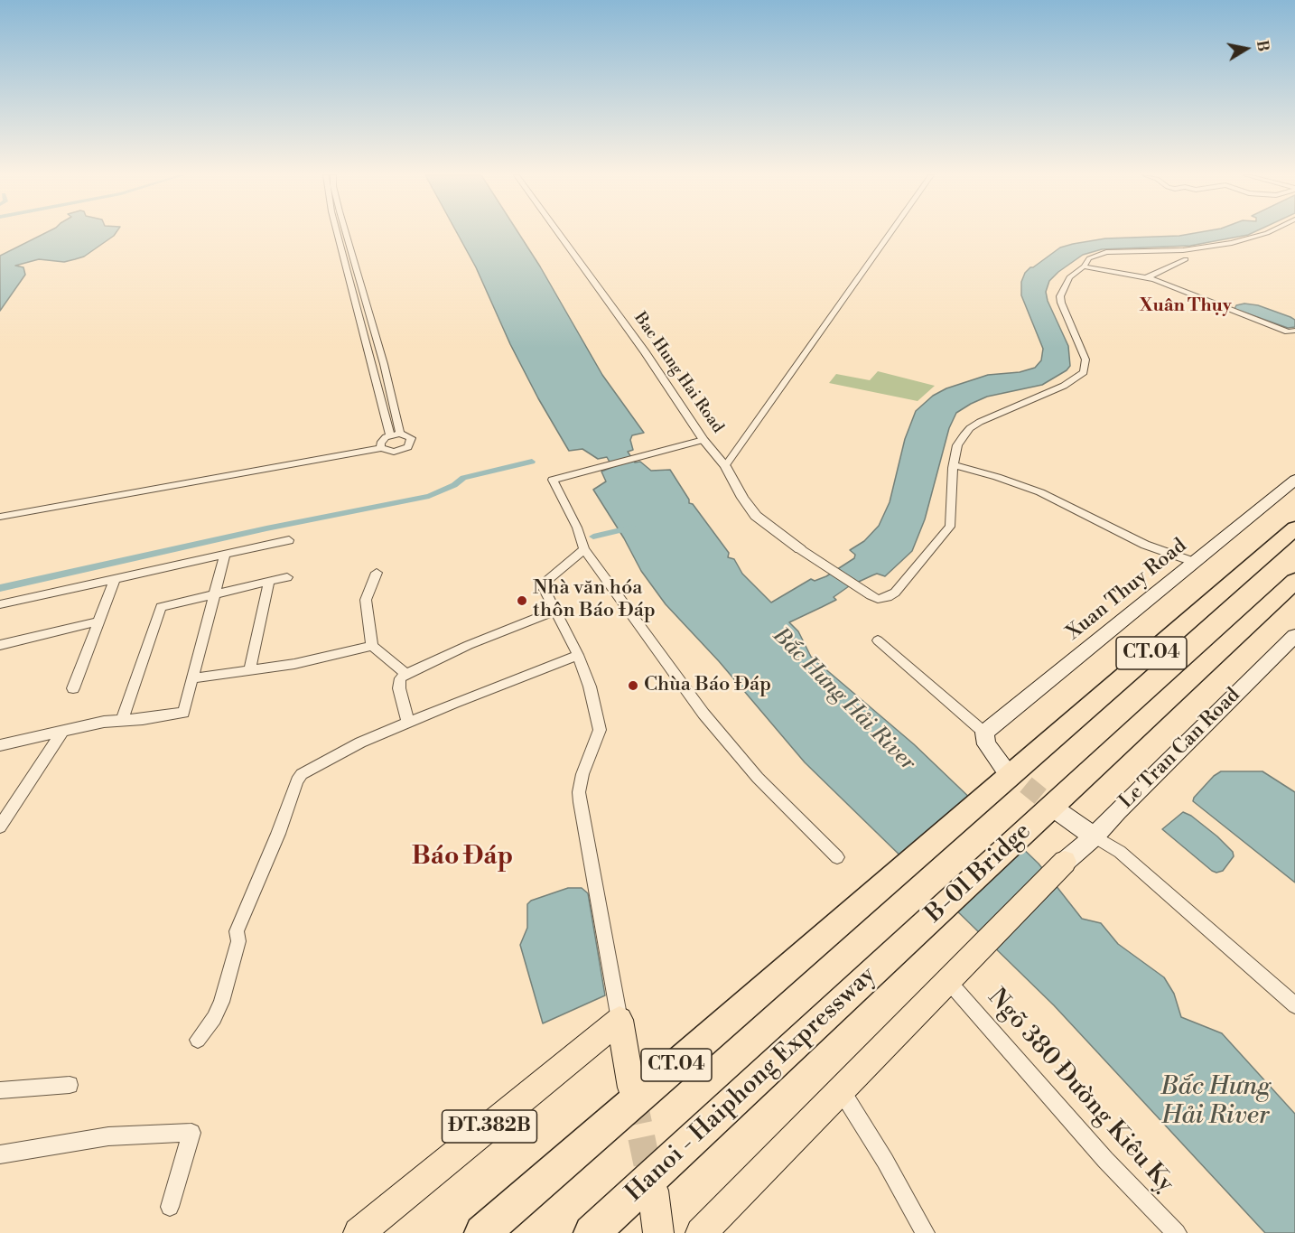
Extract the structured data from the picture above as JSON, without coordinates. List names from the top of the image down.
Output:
{
  "streets": {
    "highway": ["CT.04", "B-01 Bridge", "Hanoi - Haiphong Expressway"],
    "main road": ["Xuan Thuy Road", "Le Tran Can Road", "ĐT.382B"],
    "street": ["Bac Hung Hai Road", "Ngõ 380 Đường Kiêu Kỵ"]
  },
  "crossings": [
    ["CT.04", "B-01 Bridge"],
    ["B-01 Bridge", "Hanoi - Haiphong Expressway"]
  ],
  "districts": ["Xuân Thụy", "Báo Đáp"],
  "water": ["Bắc Hưng Hải River"],
  "places": ["Nhà văn hóa thôn Báo Đáp", "Chùa Báo Đáp"],
  "north": "right"
}
